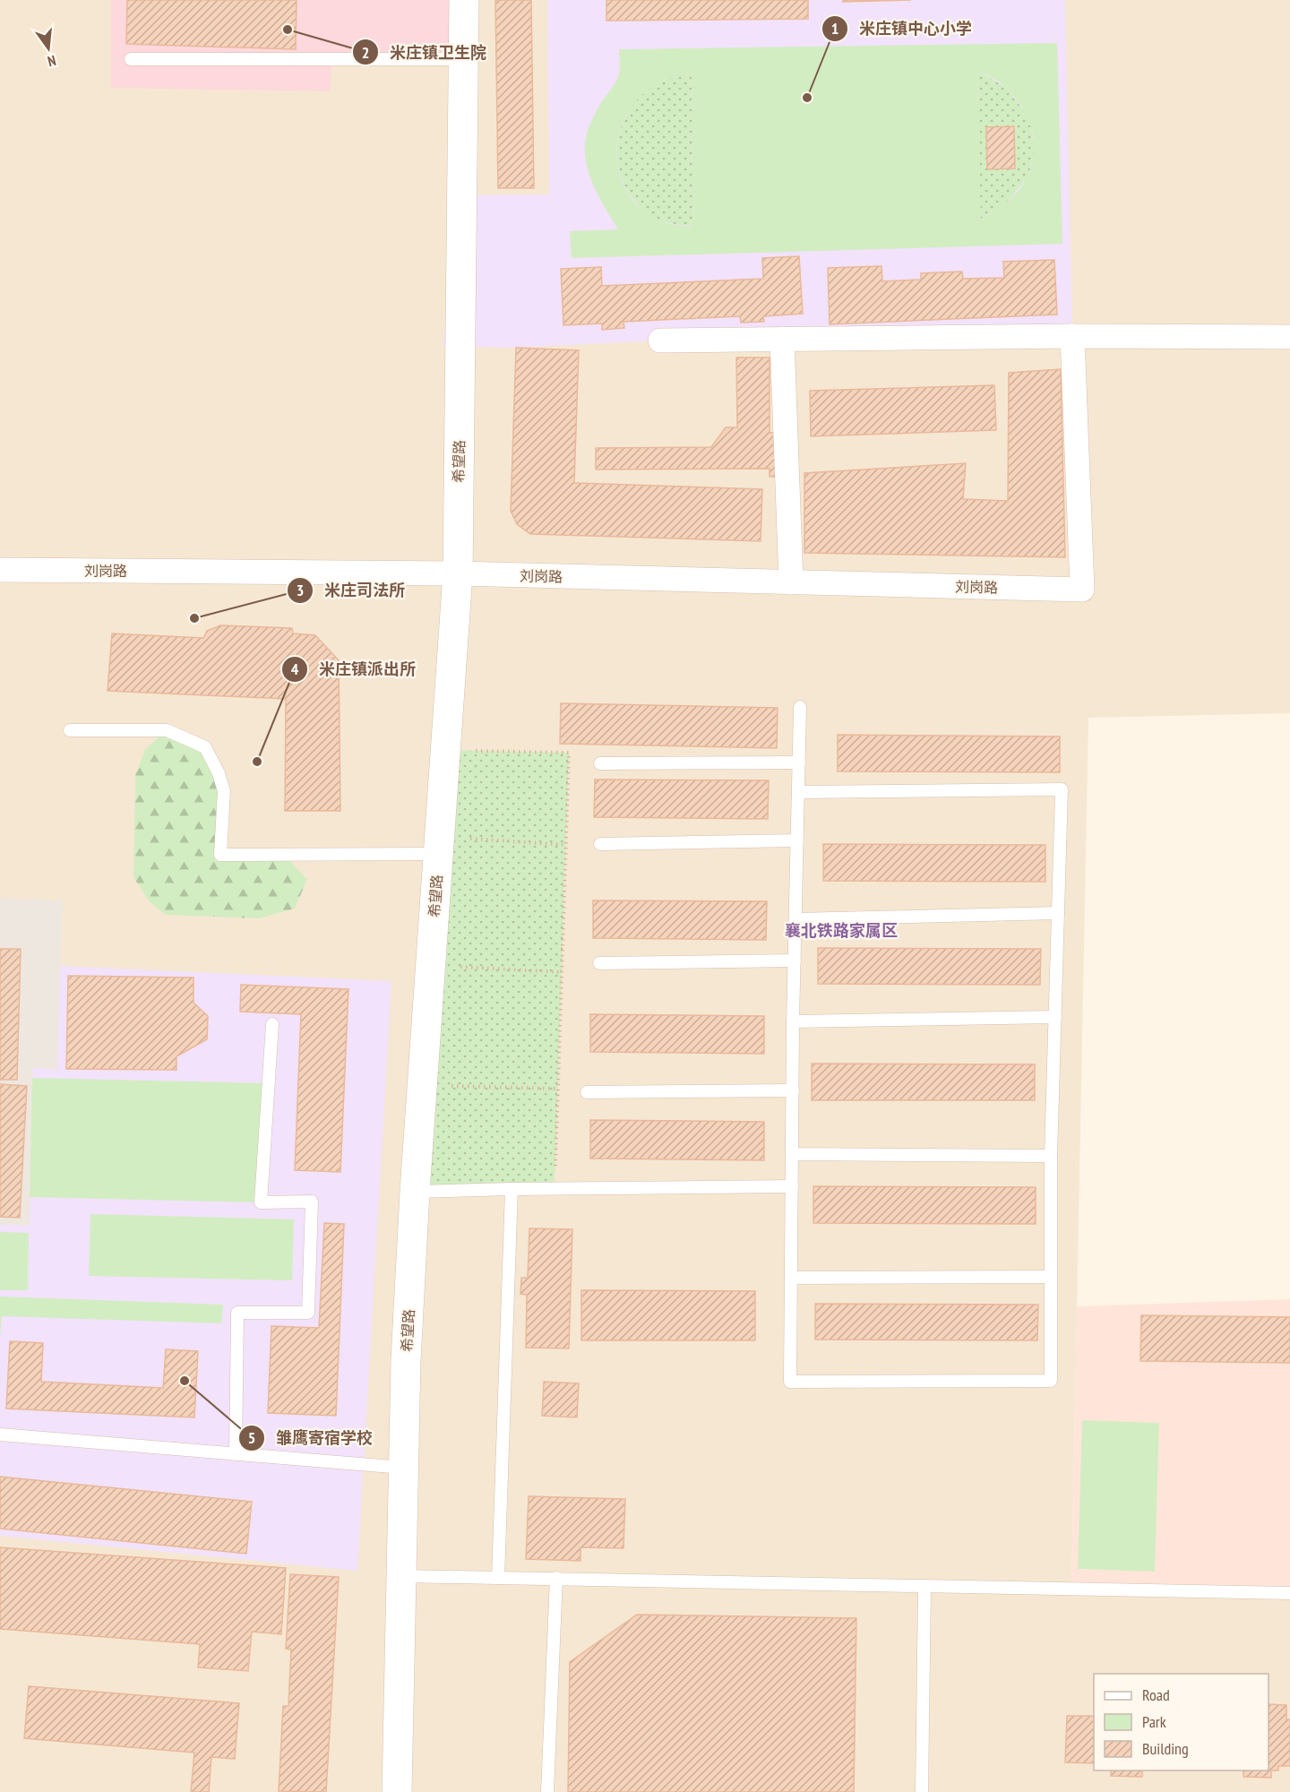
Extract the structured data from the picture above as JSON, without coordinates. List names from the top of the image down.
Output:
{
  "streets": {
    "street": ["希望路", "刘岗路"]
  },
  "crossings": [
    ["希望路", "刘岗路"]
  ],
  "districts": ["襄北铁路家属区"],
  "places": [
    "米庄镇卫生院",
    "米庄镇中心小学",
    "米庄司法所",
    "米庄镇派出所",
    "雏鹰寄宿学校"
  ],
  "legend": ["Road", "Park", "Building"],
  "north": "bottom"
}
